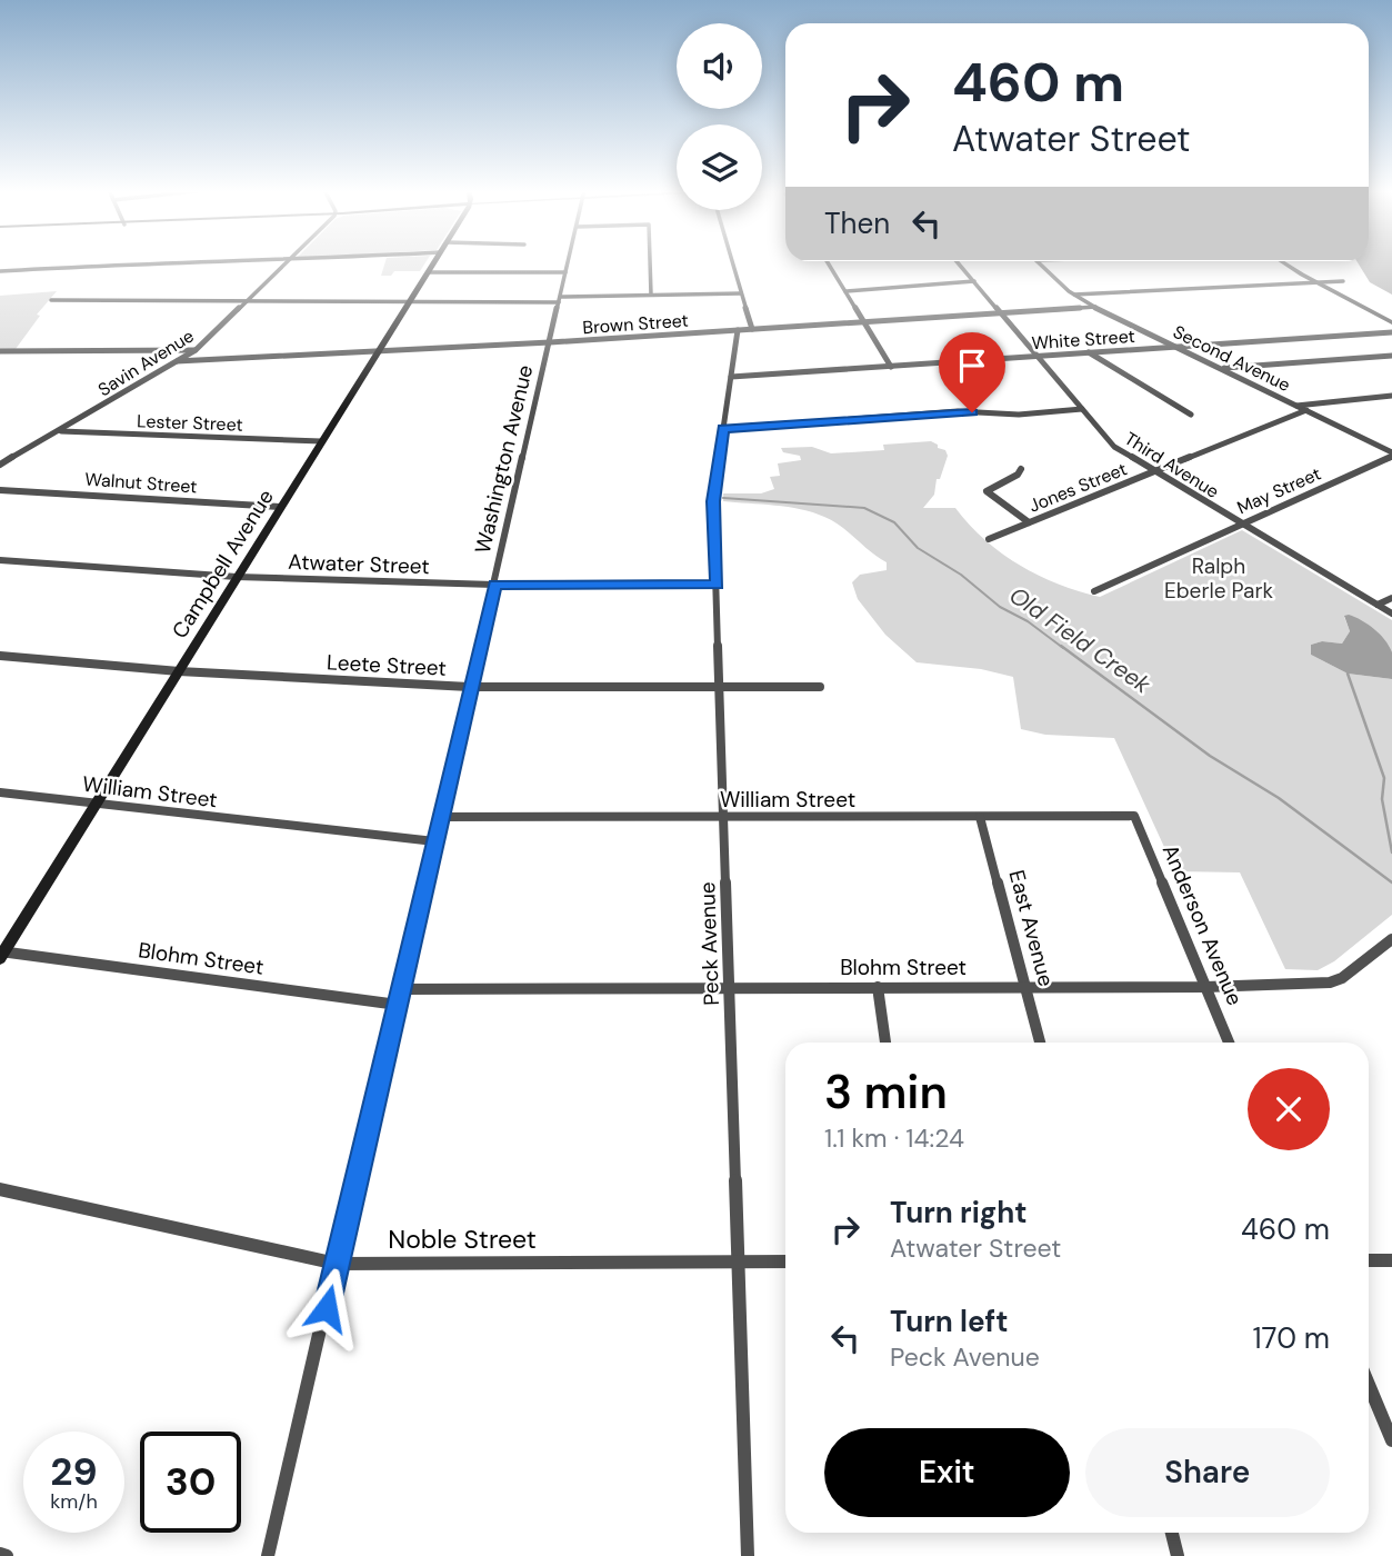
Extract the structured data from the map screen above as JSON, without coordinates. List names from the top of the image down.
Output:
{
  "streets": {
    "main road": ["Campbell Avenue"],
    "street": [
      "Brown Street",
      "White Street",
      "Second Avenue",
      "Savin Avenue",
      "Lester Street",
      "Washington Avenue",
      "Third Avenue",
      "Walnut Street",
      "Jones Street",
      "May Street",
      "Atwater Street",
      "Leete Street",
      "William Street",
      "Anderson Avenue",
      "East Avenue",
      "Peck Avenue",
      "Blohm Street",
      "Noble Street"
    ]
  },
  "crossings": [
    ["Brown Street", "Second Avenue"],
    ["Brown Street", "Savin Avenue"],
    ["Brown Street", "Washington Avenue"],
    ["Brown Street", "Third Avenue"],
    ["Brown Street", "Campbell Avenue"],
    ["Brown Street", "Peck Avenue"],
    ["White Street", "Second Avenue"],
    ["White Street", "Third Avenue"],
    ["White Street", "Peck Avenue"],
    ["Second Avenue", "Jones Street"],
    ["Second Avenue", "May Street"],
    ["Savin Avenue", "Lester Street"],
    ["Lester Street", "Campbell Avenue"],
    ["Washington Avenue", "Atwater Street"],
    ["Washington Avenue", "Leete Street"],
    ["Washington Avenue", "William Street"],
    ["Washington Avenue", "Blohm Street"],
    ["Washington Avenue", "Noble Street"],
    ["Third Avenue", "Jones Street"],
    ["Third Avenue", "May Street"],
    ["Walnut Street", "Campbell Avenue"],
    ["Campbell Avenue", "Atwater Street"],
    ["Campbell Avenue", "Leete Street"],
    ["Campbell Avenue", "William Street"],
    ["Campbell Avenue", "Blohm Street"],
    ["Atwater Street", "Peck Avenue"],
    ["Leete Street", "Peck Avenue"],
    ["William Street", "Anderson Avenue"],
    ["William Street", "East Avenue"],
    ["William Street", "Peck Avenue"],
    ["Anderson Avenue", "Blohm Street"],
    ["East Avenue", "Blohm Street"],
    ["Peck Avenue", "Blohm Street"],
    ["Peck Avenue", "Noble Street"]
  ],
  "water": ["Old Field Creek"],
  "parks": ["Ralph Eberle Park"],
  "page": {
    "turn": ["460 m", "Atwater Street"],
    "then": "Then",
    "heading": ["3 min", "1.1 km · 14:24"],
    "list": [
      {
        "name": "Turn right",
        "note": "Atwater Street",
        "value": "460 m"
      },
      {
        "name": "Turn left",
        "note": "Peck Avenue",
        "value": "170 m"
      }
    ],
    "buttons": ["Exit", "Share"],
    "speed": "29 km/h",
    "limit": "30"
  }
}
